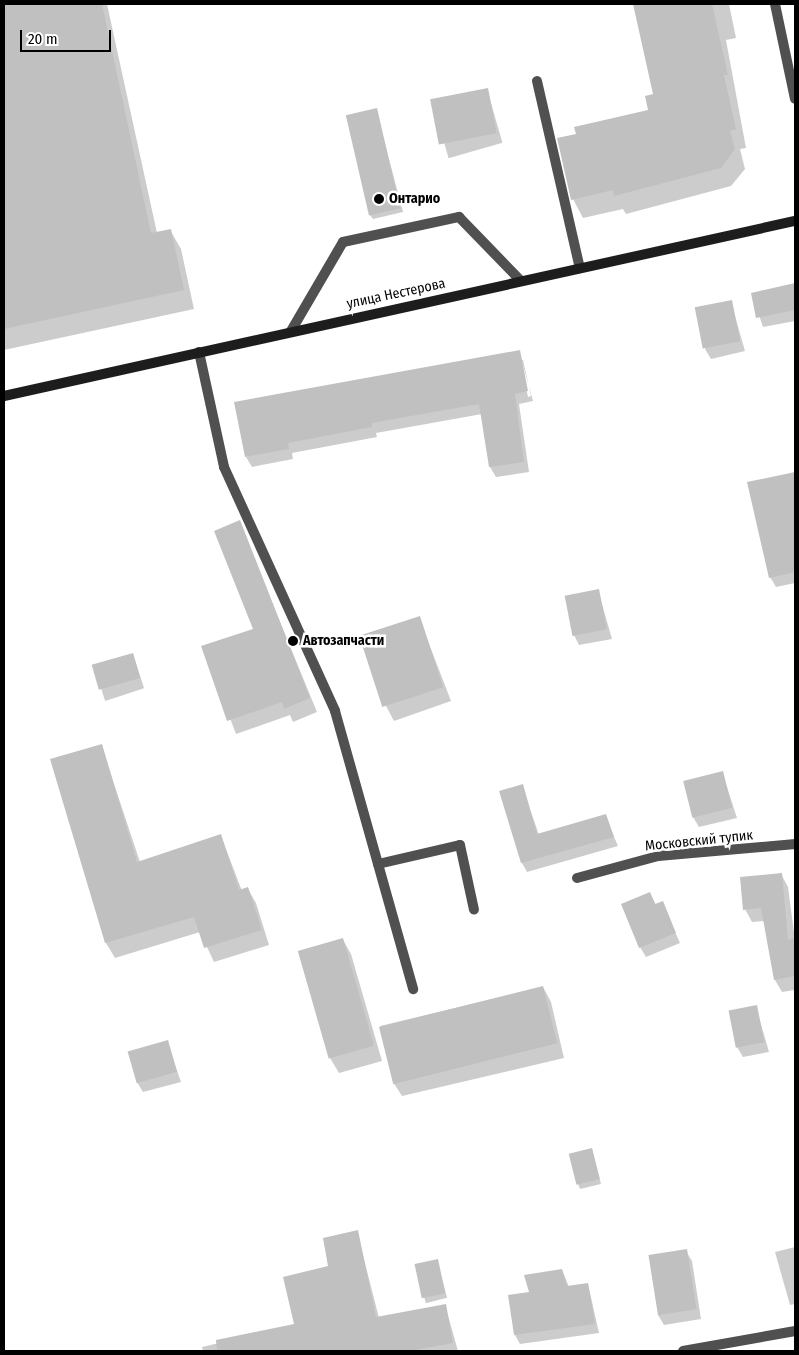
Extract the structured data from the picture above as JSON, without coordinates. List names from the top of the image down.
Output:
{
  "streets": {
    "main road": ["улица Нестерова"],
    "street": ["Московский тупик"]
  },
  "places": ["Онтарио", "Автозапчасти"],
  "scale_bar": "20 m"
}
